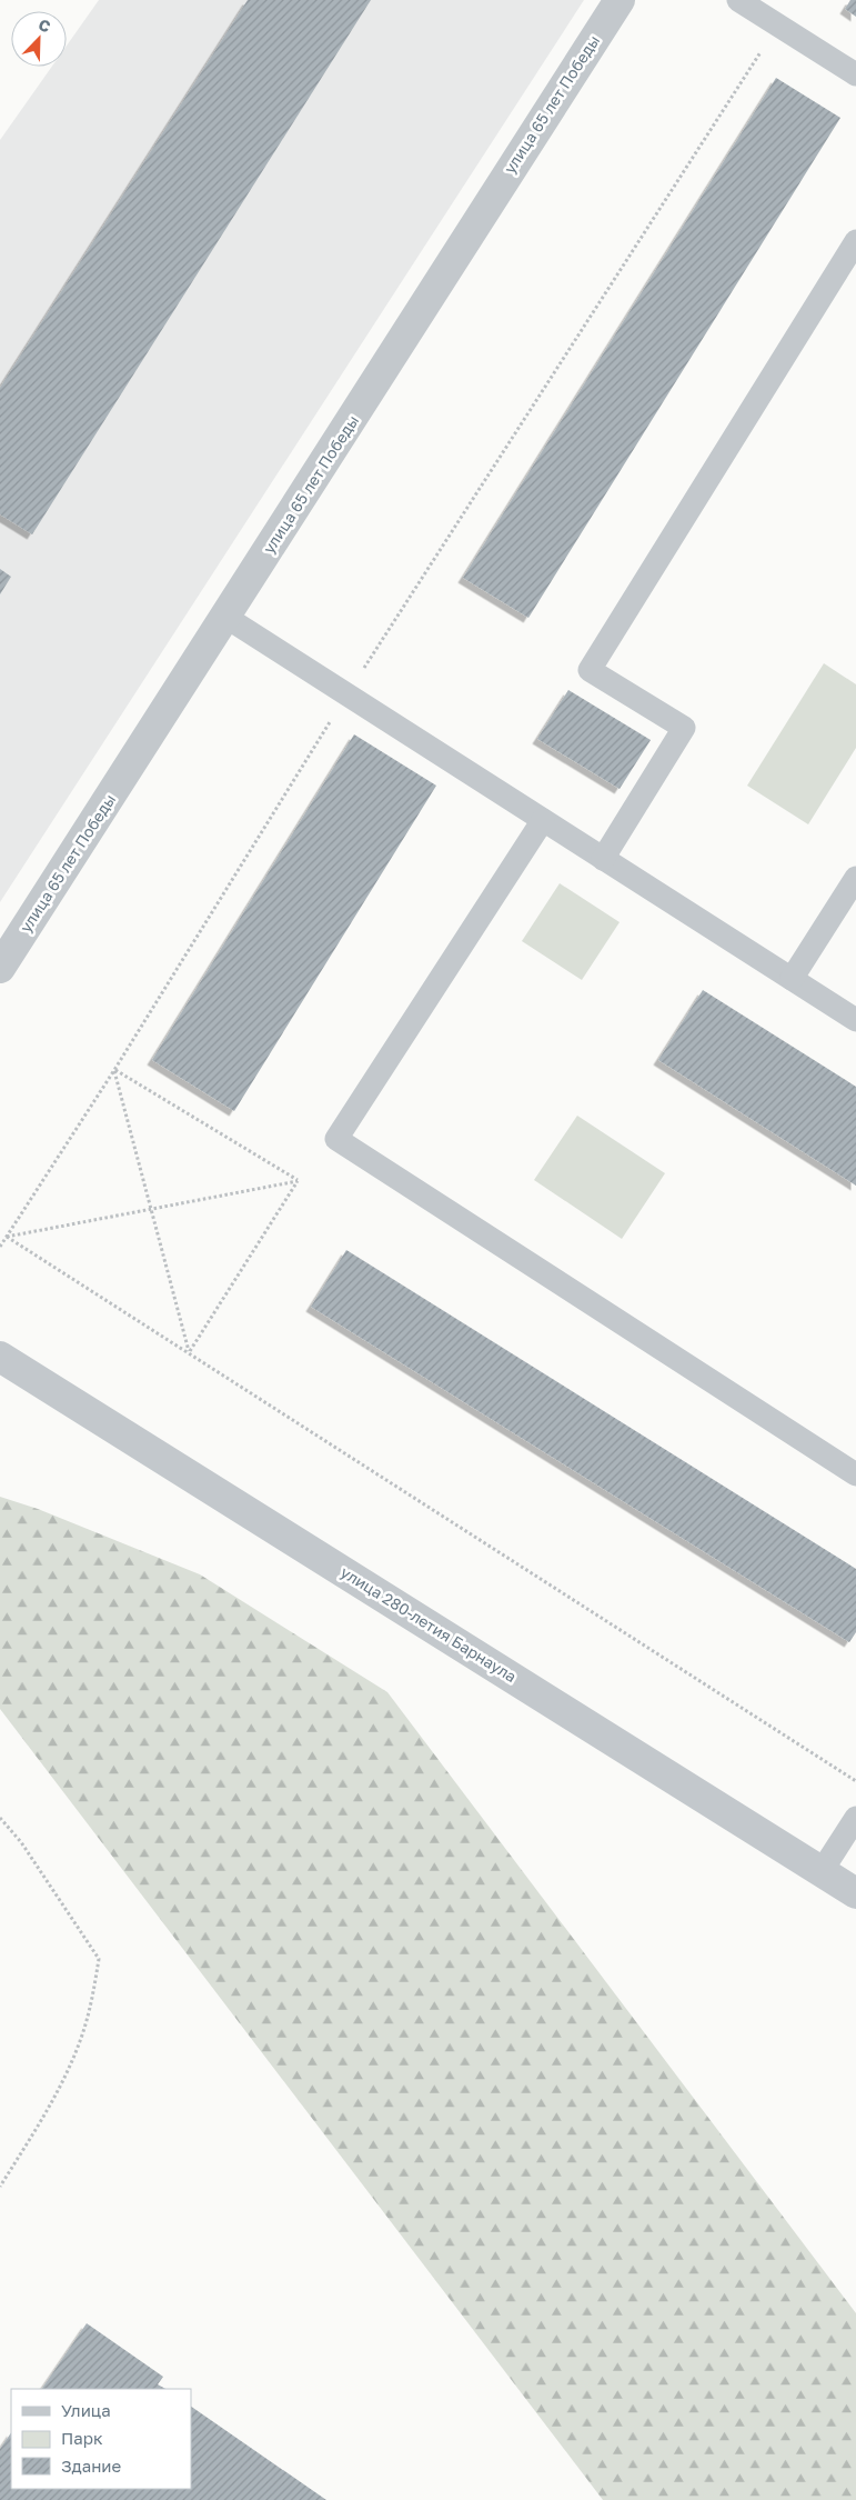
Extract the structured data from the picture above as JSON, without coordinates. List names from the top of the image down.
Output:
{
  "streets": {
    "street": ["улица 65 лет Победы", "улица 280-летия Барнаула"]
  },
  "legend": ["Улица", "Парк", "Здание"],
  "north": "top right"
}
